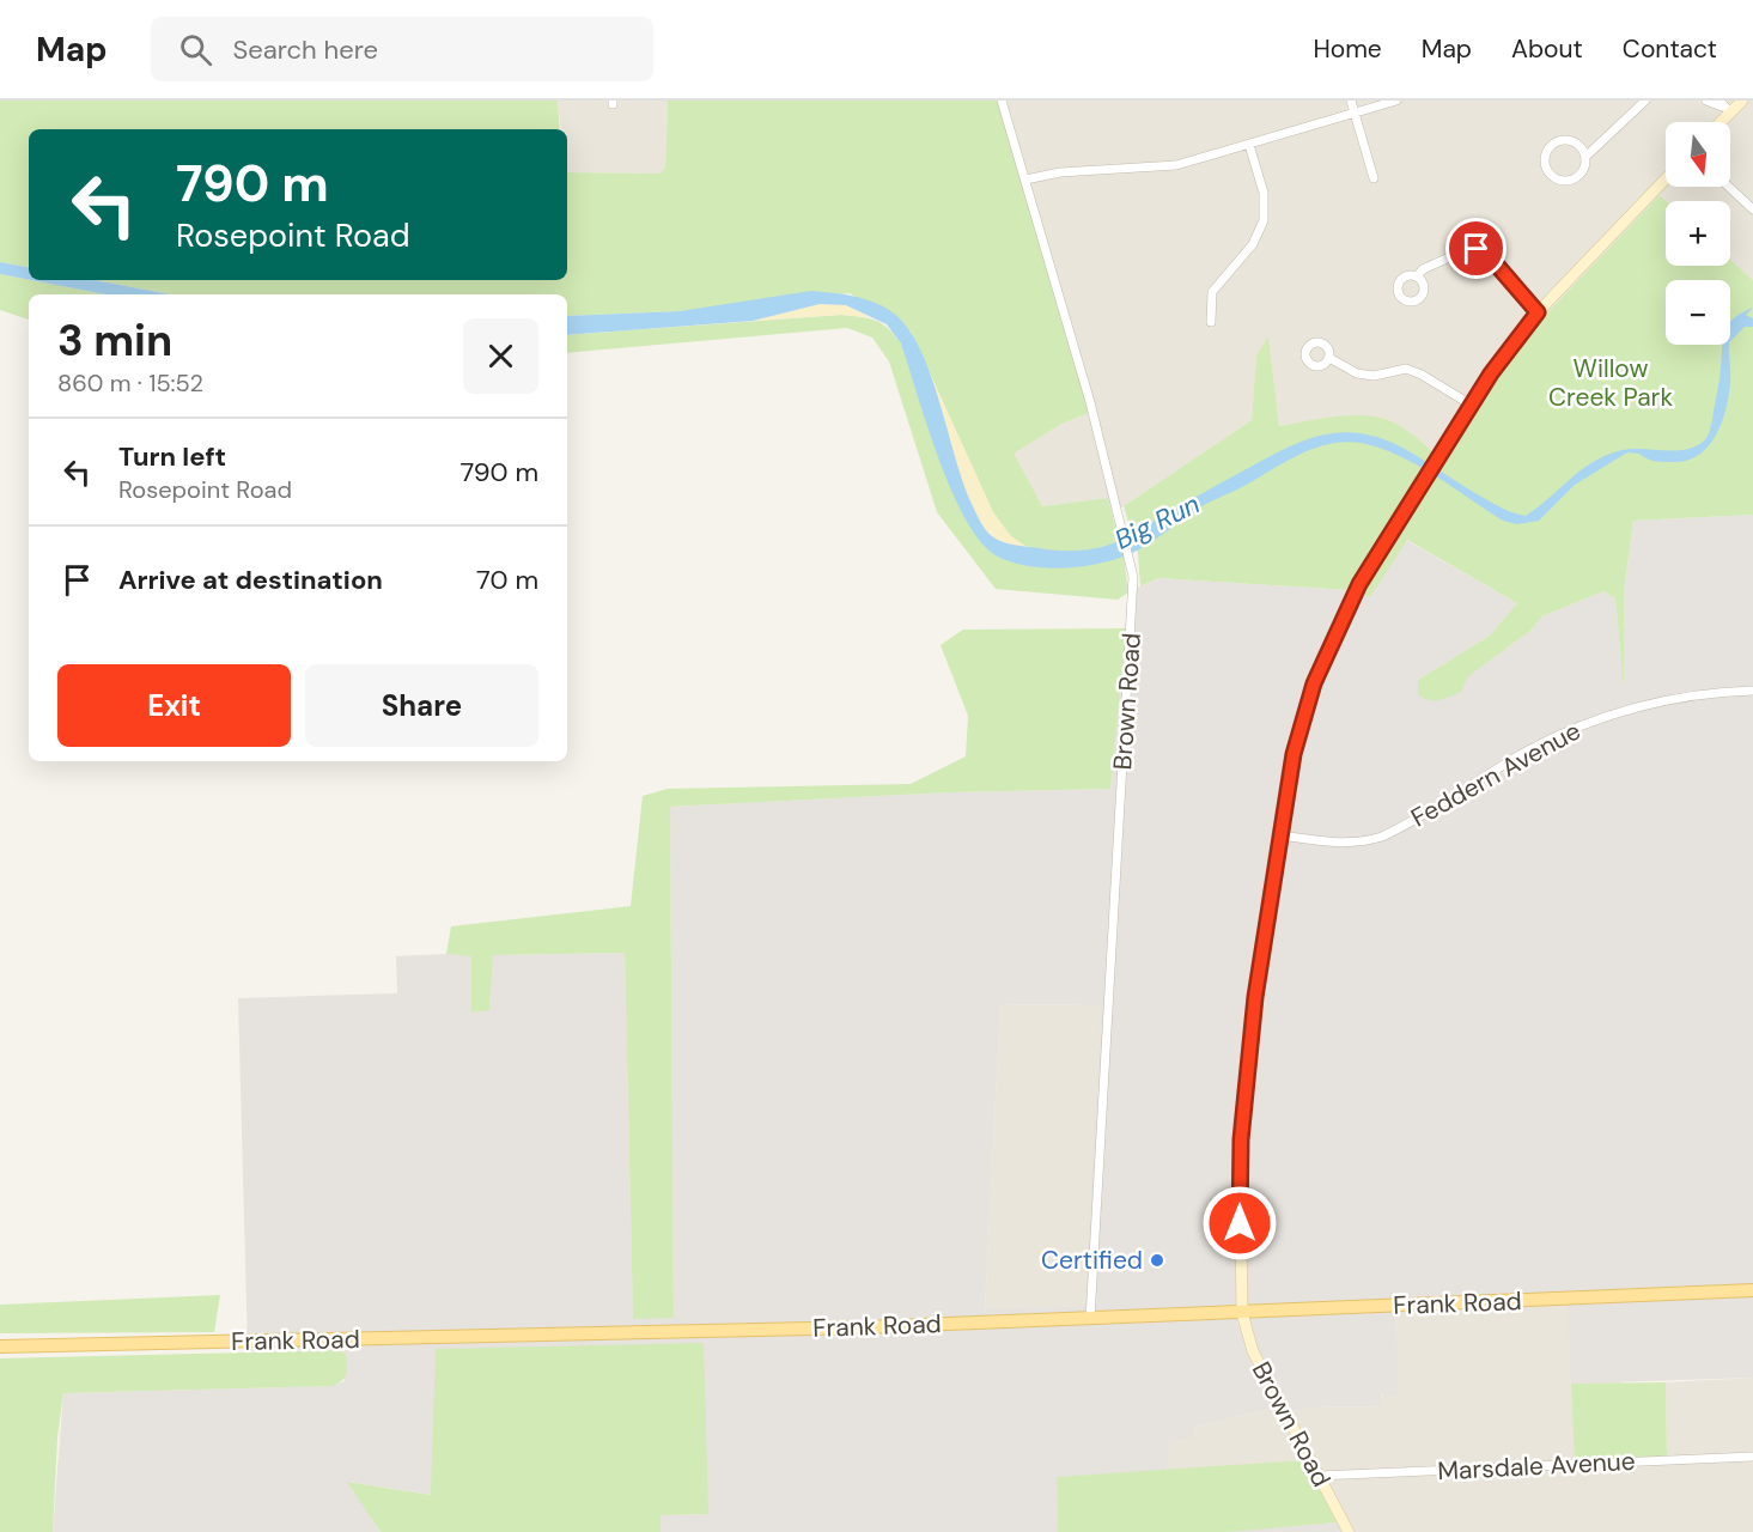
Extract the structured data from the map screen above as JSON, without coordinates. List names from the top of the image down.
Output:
{
  "streets": {
    "main road": ["Brown Road", "Frank Road"],
    "street": ["Feddern Avenue", "Marsdale Avenue"]
  },
  "crossings": [
    ["Brown Road", "Feddern Avenue"],
    ["Brown Road", "Frank Road"],
    ["Brown Road", "Marsdale Avenue"]
  ],
  "water": ["Big Run"],
  "parks": ["Willow Creek Park"],
  "places": ["Certified"],
  "north": "bottom",
  "page": {
    "header": "Map",
    "search": "Search here",
    "nav": [
      "Home",
      "Map",
      "About",
      "Contact"
    ],
    "map_buttons": ["+", "−"],
    "turn": ["790 m", "Rosepoint Road"],
    "heading": ["3 min", "860 m · 15:52"],
    "list": [
      {
        "name": "Turn left",
        "note": "Rosepoint Road",
        "value": "790 m"
      },
      {
        "name": "Arrive at destination",
        "value": "70 m"
      }
    ],
    "buttons": ["Exit", "Share"]
  }
}
